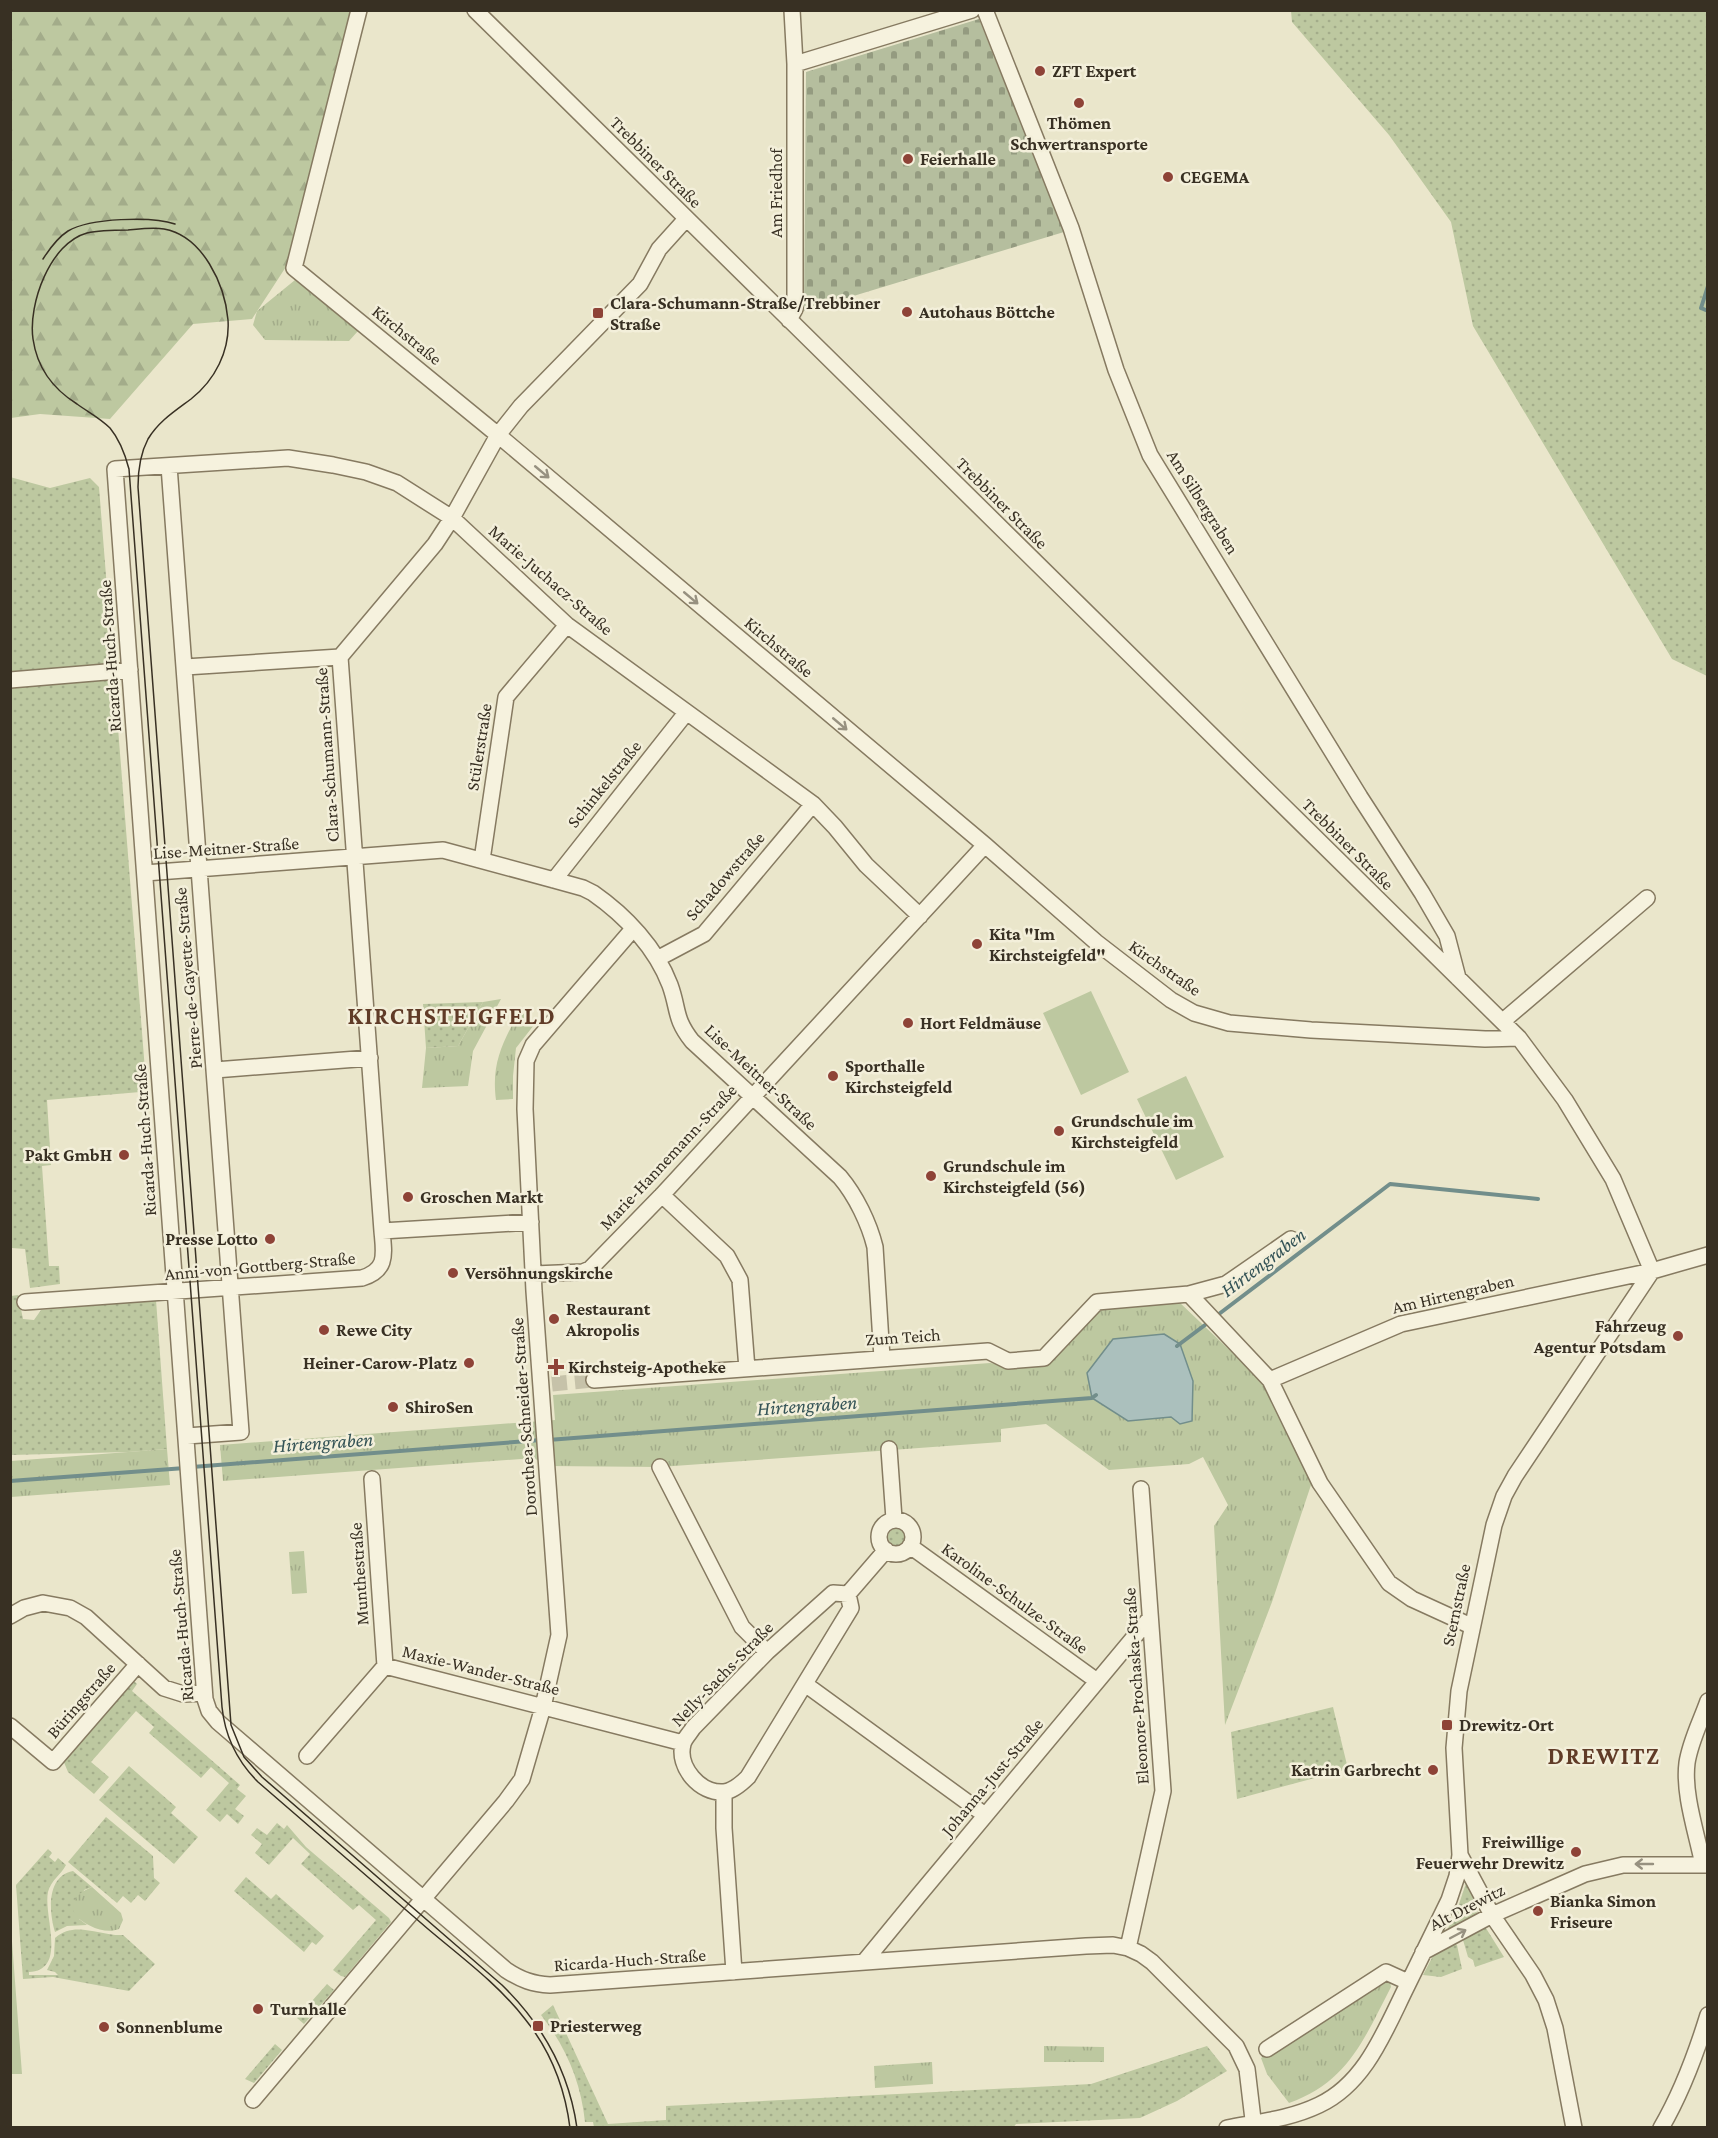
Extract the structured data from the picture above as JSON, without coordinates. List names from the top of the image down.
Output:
{
  "streets": {
    "street": [
      "Trebbiner Straße",
      "Am Friedhof",
      "Kirchstraße",
      "Am Silbergraben",
      "Marie-Juchacz-Straße",
      "Ricarda-Huch-Straße",
      "Stülerstraße",
      "Clara-Schumann-Straße",
      "Schinkelstraße",
      "Lise-Meitner-Straße",
      "Schadowstraße",
      "Pierre-de-Gayette-Straße",
      "Marie-Hannemann-Straße",
      "Anni-von-Gottberg-Straße",
      "Am Hirtengraben",
      "Zum Teich",
      "Dorothea-Schneider-Straße",
      "Munthestraße",
      "Karoline-Schulze-Straße",
      "Sternstraße",
      "Maxie-Wander-Straße",
      "Nelly-Sachs-Straße",
      "Eleonore-Prochaska-Straße",
      "Büringstraße",
      "Johanna-Just-Straße",
      "Alt Drewitz"
    ]
  },
  "crossings": [
    ["Trebbiner Straße", "Am Friedhof"],
    ["Trebbiner Straße", "Kirchstraße"],
    ["Trebbiner Straße", "Am Silbergraben"],
    ["Trebbiner Straße", "Clara-Schumann-Straße"],
    ["Trebbiner Straße", "Am Hirtengraben"],
    ["Trebbiner Straße", "Sternstraße"],
    ["Kirchstraße", "Clara-Schumann-Straße"],
    ["Kirchstraße", "Marie-Hannemann-Straße"],
    ["Marie-Juchacz-Straße", "Ricarda-Huch-Straße"],
    ["Marie-Juchacz-Straße", "Stülerstraße"],
    ["Marie-Juchacz-Straße", "Clara-Schumann-Straße"],
    ["Marie-Juchacz-Straße", "Schinkelstraße"],
    ["Marie-Juchacz-Straße", "Schadowstraße"],
    ["Marie-Juchacz-Straße", "Pierre-de-Gayette-Straße"],
    ["Marie-Juchacz-Straße", "Marie-Hannemann-Straße"],
    ["Ricarda-Huch-Straße", "Lise-Meitner-Straße"],
    ["Ricarda-Huch-Straße", "Pierre-de-Gayette-Straße"],
    ["Ricarda-Huch-Straße", "Anni-von-Gottberg-Straße"],
    ["Ricarda-Huch-Straße", "Dorothea-Schneider-Straße"],
    ["Ricarda-Huch-Straße", "Sternstraße"],
    ["Ricarda-Huch-Straße", "Eleonore-Prochaska-Straße"],
    ["Ricarda-Huch-Straße", "Johanna-Just-Straße"],
    ["Stülerstraße", "Lise-Meitner-Straße"],
    ["Clara-Schumann-Straße", "Lise-Meitner-Straße"],
    ["Clara-Schumann-Straße", "Anni-von-Gottberg-Straße"],
    ["Schinkelstraße", "Lise-Meitner-Straße"],
    ["Lise-Meitner-Straße", "Schadowstraße"],
    ["Lise-Meitner-Straße", "Pierre-de-Gayette-Straße"],
    ["Lise-Meitner-Straße", "Marie-Hannemann-Straße"],
    ["Lise-Meitner-Straße", "Zum Teich"],
    ["Lise-Meitner-Straße", "Dorothea-Schneider-Straße"],
    ["Pierre-de-Gayette-Straße", "Anni-von-Gottberg-Straße"],
    ["Marie-Hannemann-Straße", "Dorothea-Schneider-Straße"],
    ["Am Hirtengraben", "Sternstraße"],
    ["Dorothea-Schneider-Straße", "Maxie-Wander-Straße"],
    ["Munthestraße", "Maxie-Wander-Straße"],
    ["Karoline-Schulze-Straße", "Johanna-Just-Straße"],
    ["Sternstraße", "Alt Drewitz"],
    ["Maxie-Wander-Straße", "Nelly-Sachs-Straße"],
    ["Eleonore-Prochaska-Straße", "Johanna-Just-Straße"]
  ],
  "one_way": ["Kirchstraße"],
  "districts": ["KIRCHSTEIGFELD", "DREWITZ"],
  "water": ["Hirtengraben"],
  "places": {
    "other": [
      "ZFT Expert",
      "Thömen Schwertransporte",
      "Feierhalle",
      "CEGEMA",
      "Autohaus Böttche",
      "Kita \"Im Kirchsteigfeld\"",
      "Hort Feldmäuse",
      "Sporthalle Kirchsteigfeld",
      "Grundschule im Kirchsteigfeld",
      "Pakt GmbH",
      "Grundschule im Kirchsteigfeld (56)",
      "Groschen Markt",
      "Presse Lotto",
      "Versöhnungskirche",
      "Restaurant Akropolis",
      "Rewe City",
      "Fahrzeug Agentur Potsdam",
      "Heiner-Carow-Platz",
      "ShiroSen",
      "Katrin Garbrecht",
      "Freiwillige Feuerwehr Drewitz",
      "Bianka Simon Friseure",
      "Turnhalle",
      "Sonnenblume"
    ],
    "transit": ["Clara-Schumann-Straße/Trebbiner Straße", "Drewitz-Ort", "Priesterweg"],
    "health": ["Kirchsteig-Apotheke"]
  }
}
